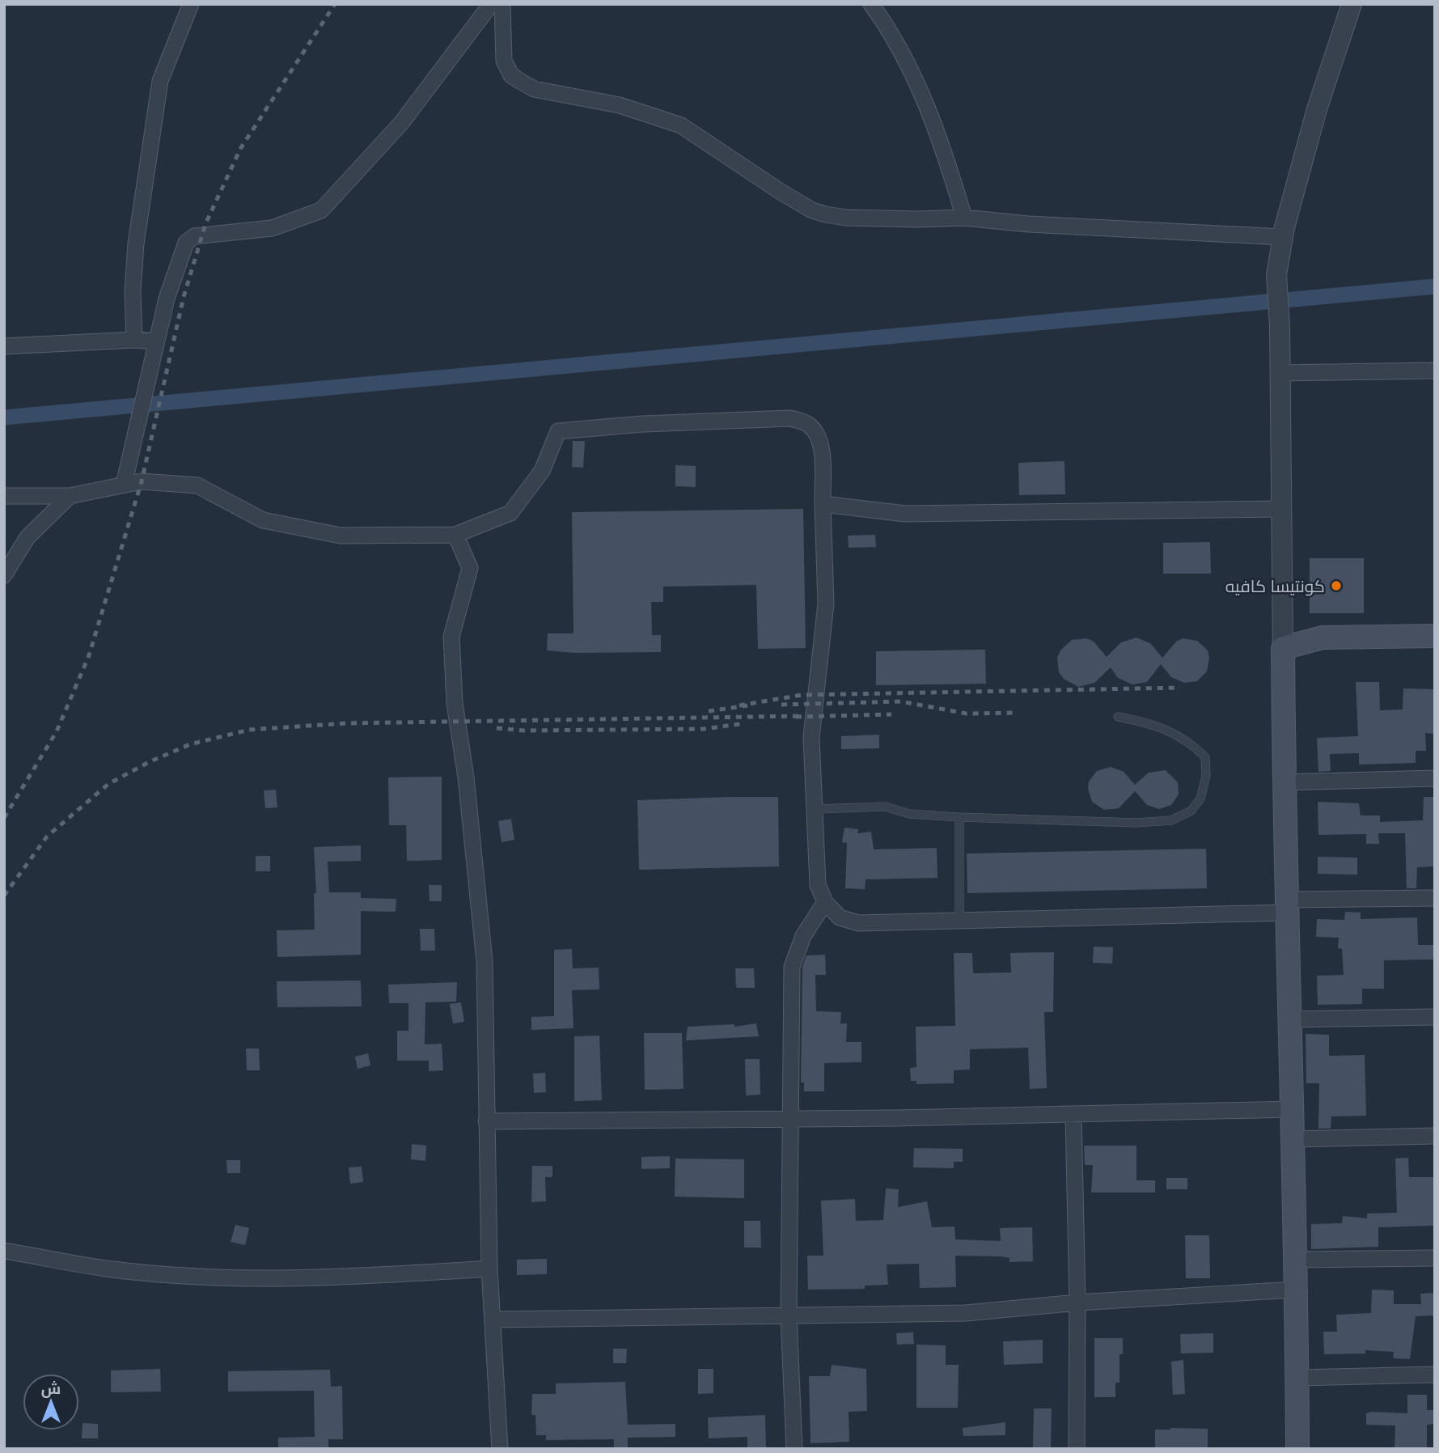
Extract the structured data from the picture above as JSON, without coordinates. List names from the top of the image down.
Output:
{
  "places": ["كونتيسا كافيه"],
  "north": "top"
}
